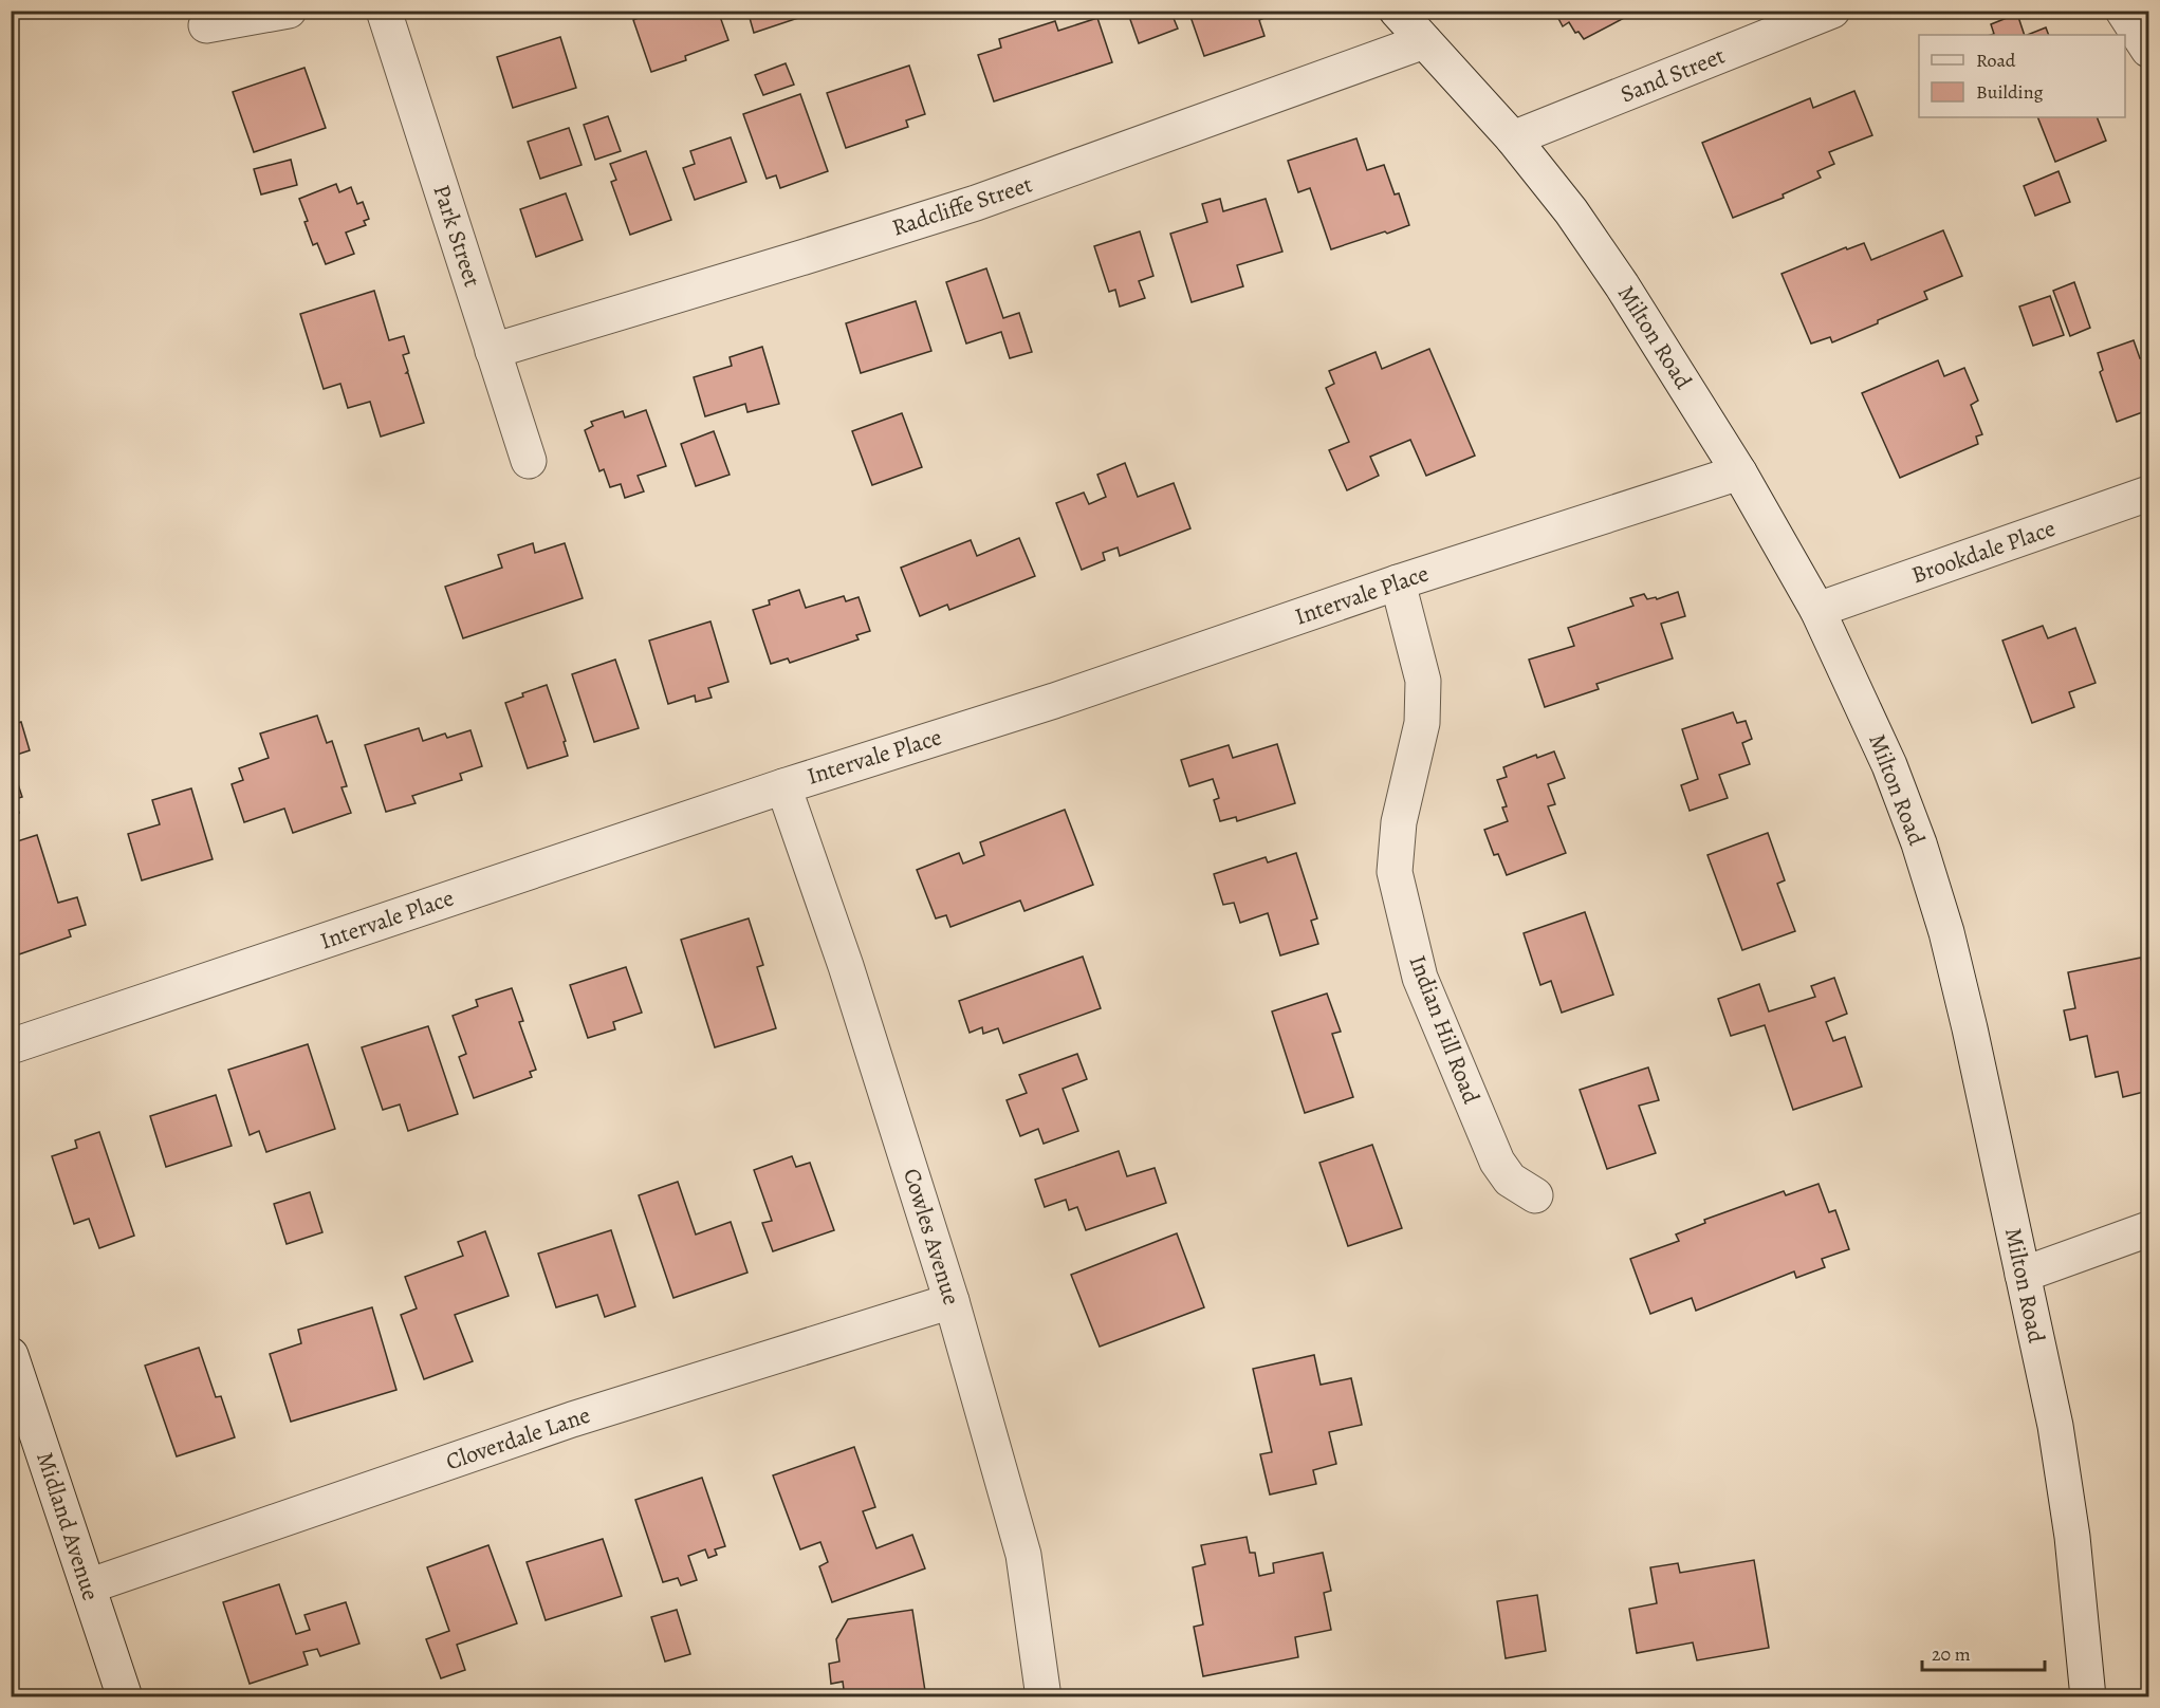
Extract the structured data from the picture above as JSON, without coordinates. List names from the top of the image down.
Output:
{
  "streets": {
    "street": [
      "Sand Street",
      "Radcliffe Street",
      "Park Street",
      "Milton Road",
      "Brookdale Place",
      "Intervale Place",
      "Indian Hill Road",
      "Cowles Avenue",
      "Cloverdale Lane",
      "Midland Avenue"
    ]
  },
  "crossings": [
    ["Sand Street", "Milton Road"],
    ["Radcliffe Street", "Park Street"],
    ["Radcliffe Street", "Milton Road"],
    ["Milton Road", "Brookdale Place"],
    ["Milton Road", "Intervale Place"],
    ["Intervale Place", "Indian Hill Road"],
    ["Intervale Place", "Cowles Avenue"],
    ["Cowles Avenue", "Cloverdale Lane"],
    ["Cloverdale Lane", "Midland Avenue"]
  ],
  "legend": ["Road", "Building"],
  "scale_bar": "20 m"
}
